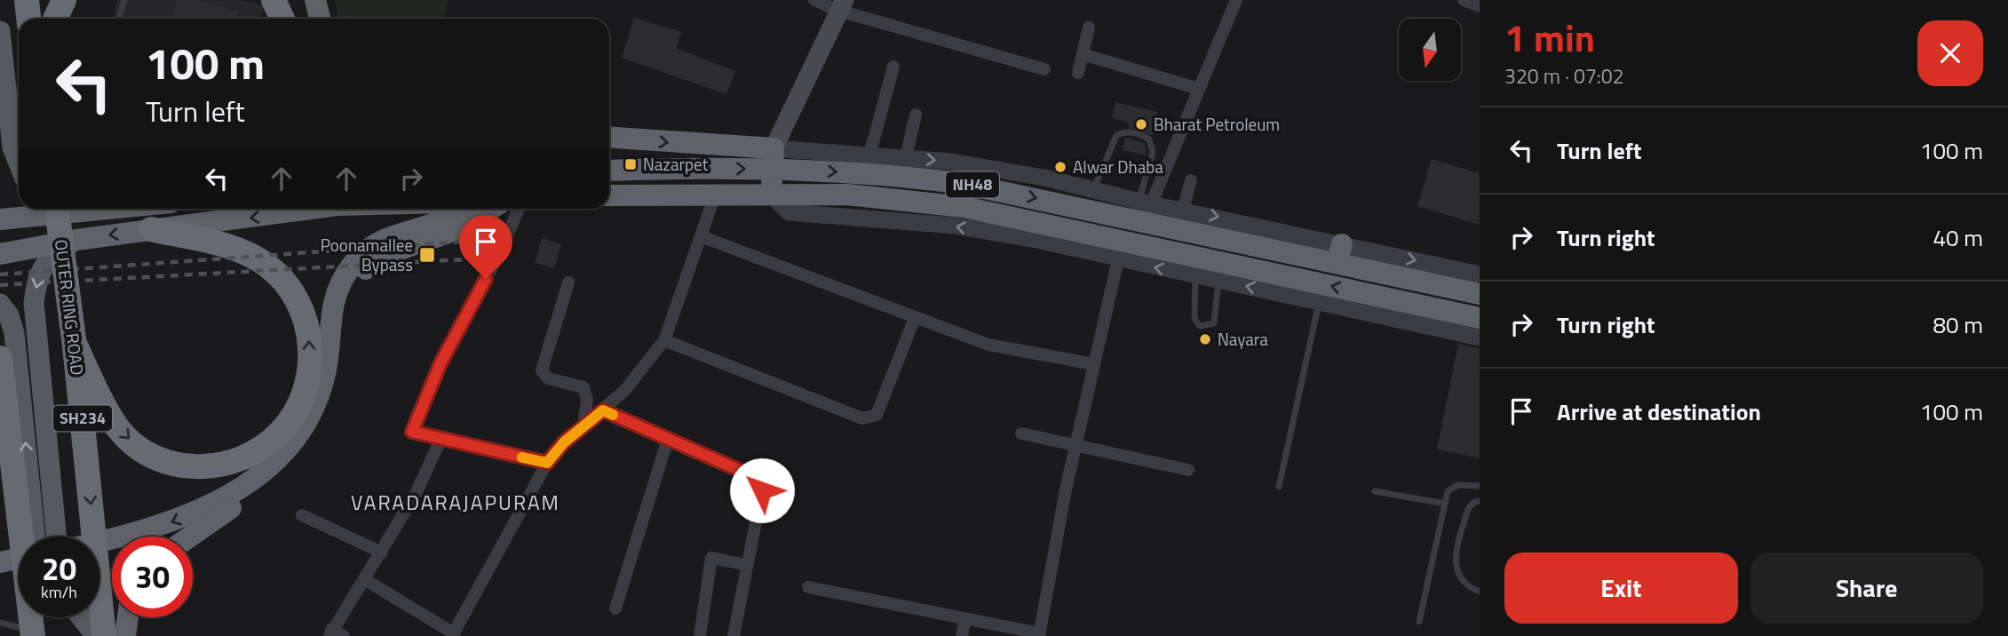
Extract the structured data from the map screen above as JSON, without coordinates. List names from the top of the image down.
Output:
{
  "streets": {
    "highway": ["NH48", "OUTER RING ROAD", "SH234"]
  },
  "districts": ["VARADARAJAPURAM"],
  "places": {
    "other": ["Bharat Petroleum", "Alwar Dhaba", "Nayara"],
    "transit": ["Nazarpet", "Poonamallee Bypass"]
  },
  "north": "bottom",
  "page": {
    "heading": ["1 min", "320 m · 07:02"],
    "turn": ["100 m", "Turn left"],
    "list": [
      {
        "name": "Turn left",
        "value": "100 m"
      },
      {
        "name": "Turn right",
        "value": "40 m"
      },
      {
        "name": "Turn right",
        "value": "80 m"
      },
      {
        "name": "Arrive at destination",
        "value": "100 m"
      }
    ],
    "speed": "20 km/h",
    "limit": "30",
    "buttons": ["Exit", "Share"]
  }
}
